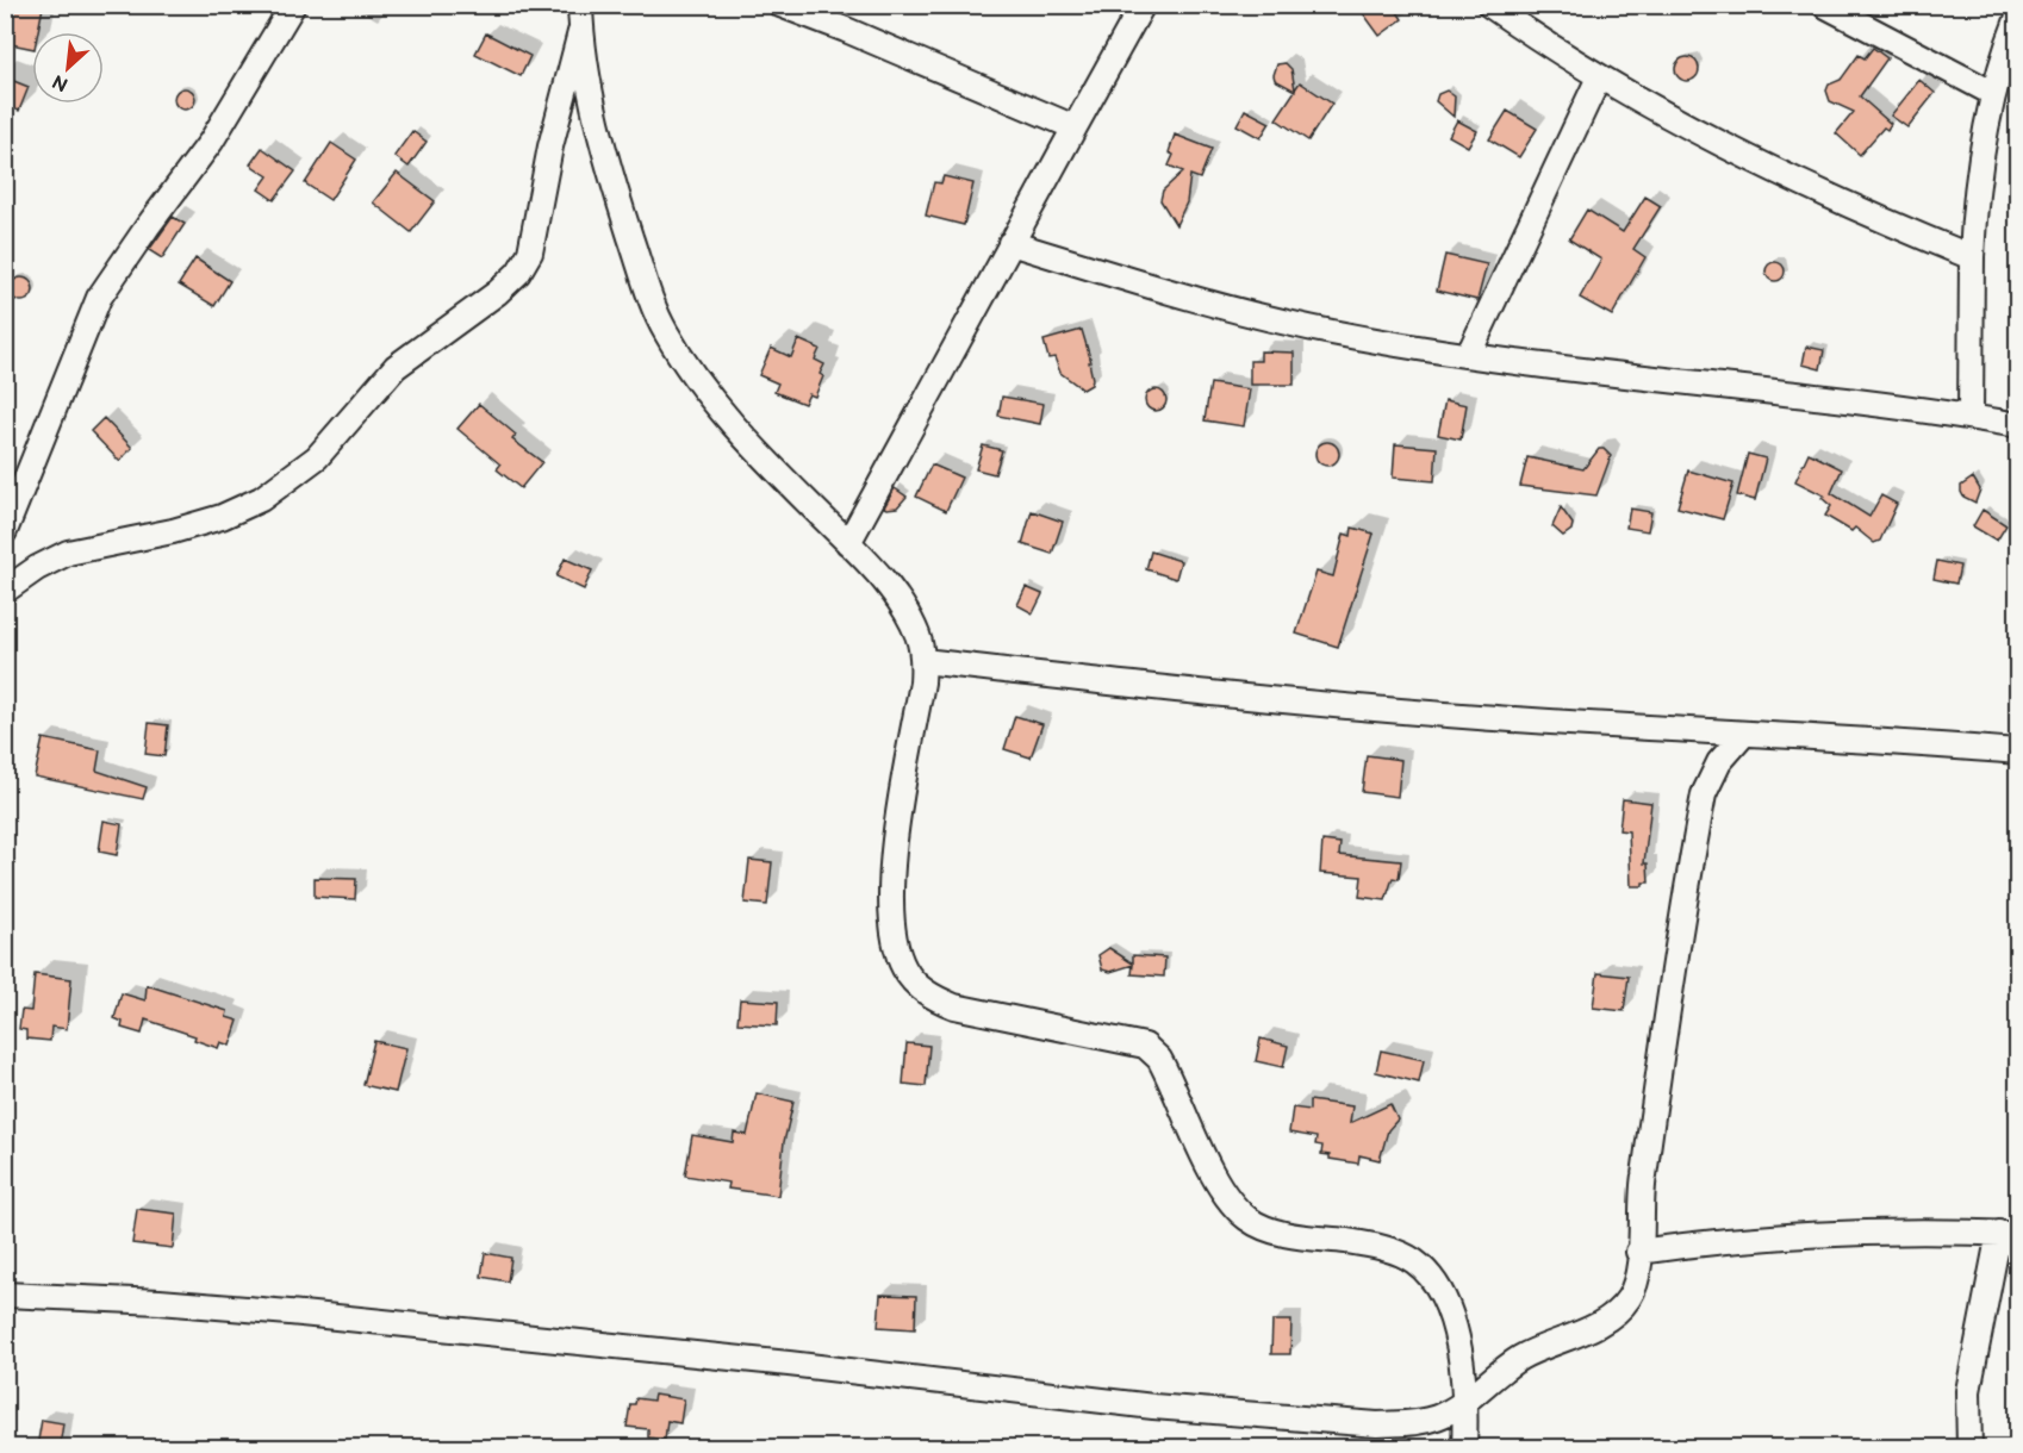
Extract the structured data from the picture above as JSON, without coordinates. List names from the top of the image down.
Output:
{
  "north": "bottom left"
}
